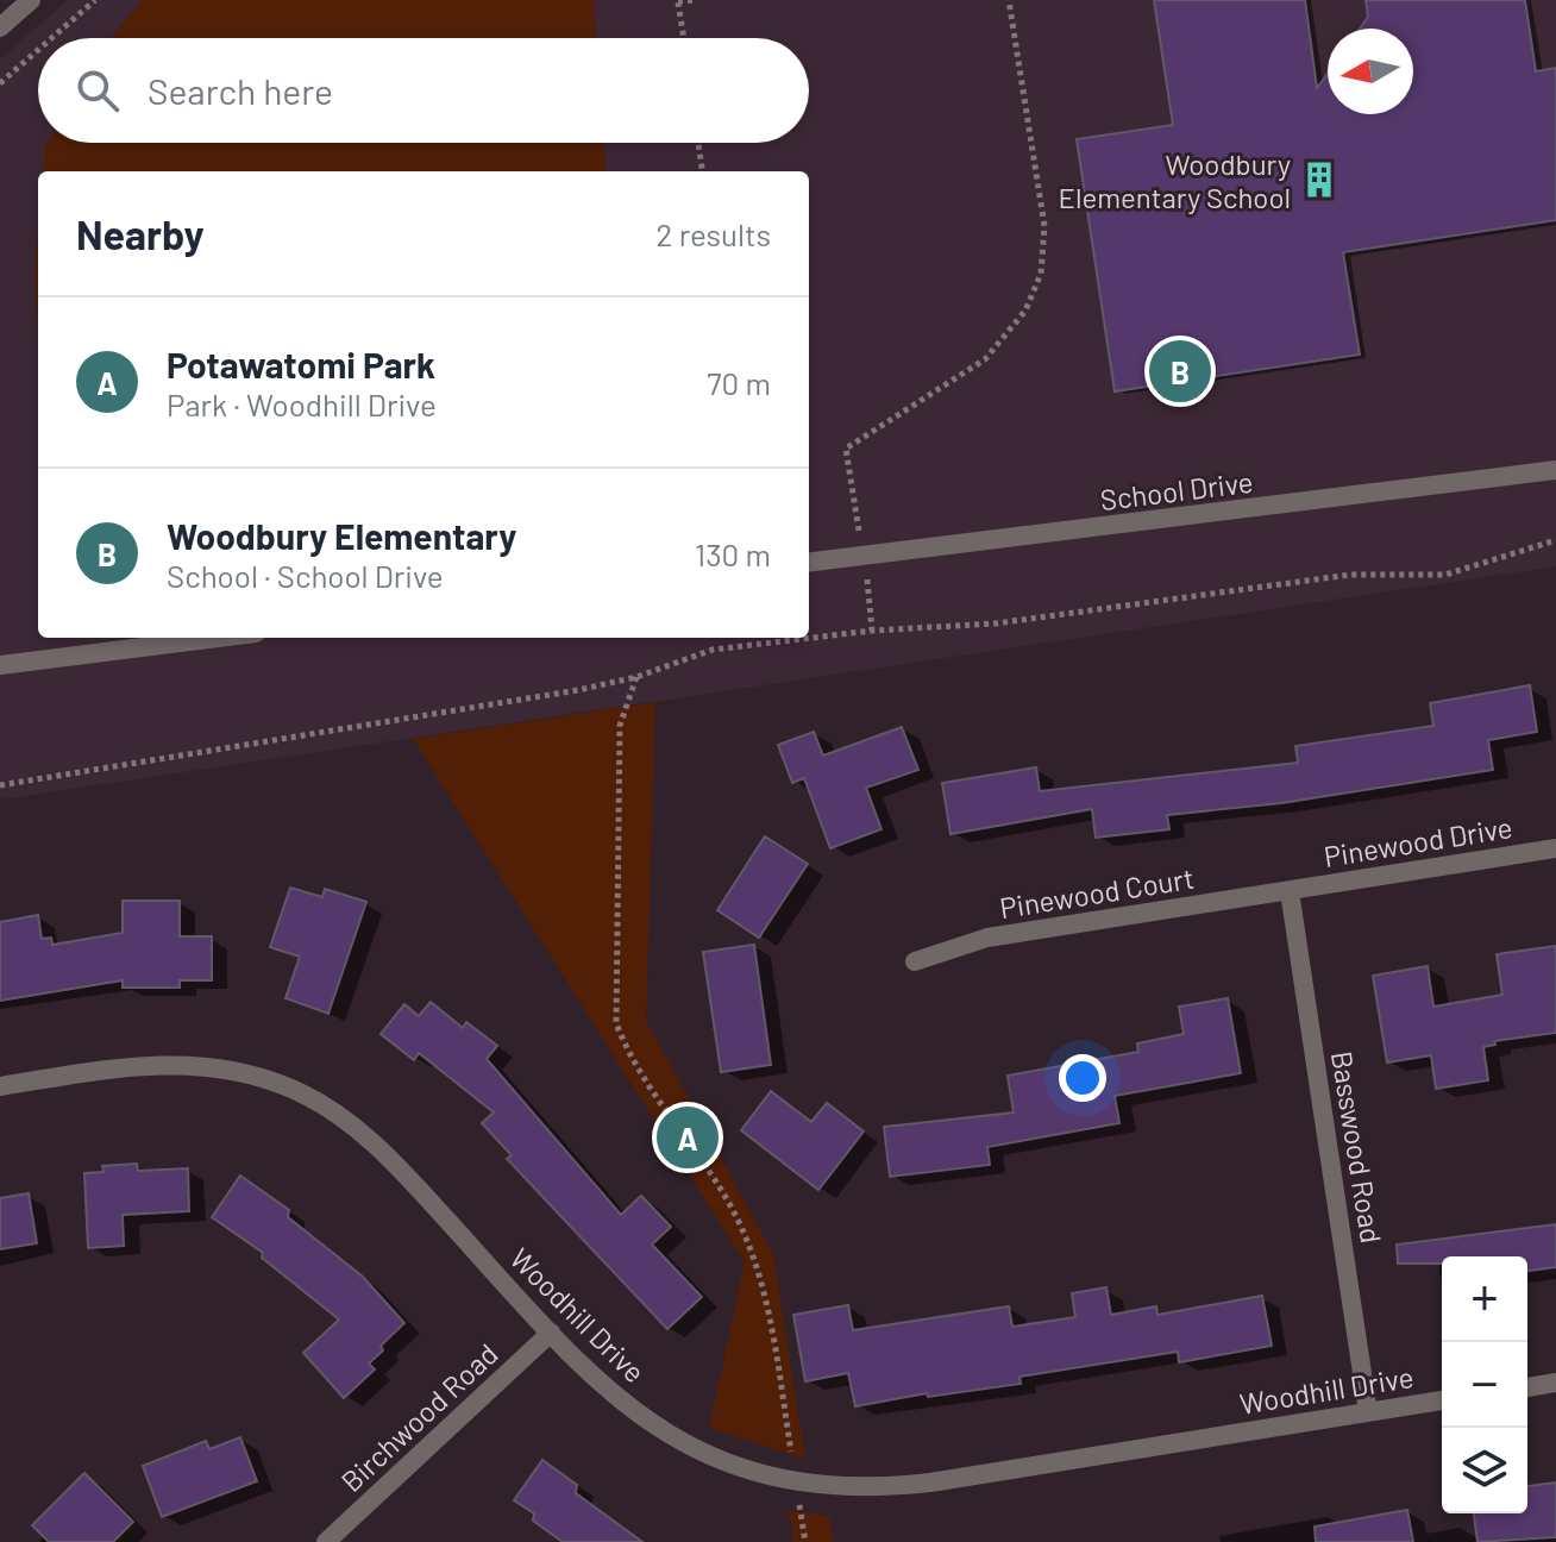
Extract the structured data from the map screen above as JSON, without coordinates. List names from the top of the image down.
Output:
{
  "streets": {
    "street": [
      "School Drive",
      "Pinewood Drive",
      "Pinewood Court",
      "Basswood Road",
      "Woodhill Drive",
      "Birchwood Road"
    ]
  },
  "crossings": [
    ["Pinewood Drive", "Pinewood Court"],
    ["Pinewood Drive", "Basswood Road"],
    ["Pinewood Court", "Basswood Road"],
    ["Basswood Road", "Woodhill Drive"],
    ["Woodhill Drive", "Birchwood Road"]
  ],
  "places": {
    "building": ["Woodbury Elementary School"]
  },
  "north": "left",
  "page": {
    "search": "Search here",
    "heading": ["Nearby", "2 results"],
    "list": [
      {
        "mark": "A",
        "name": "Potawatomi Park",
        "note": "Park · Woodhill Drive",
        "value": "70 m"
      },
      {
        "mark": "B",
        "name": "Woodbury Elementary",
        "note": "School · School Drive",
        "value": "130 m"
      }
    ],
    "pins": ["B", "A"],
    "map_buttons": ["+", "−"]
  }
}
